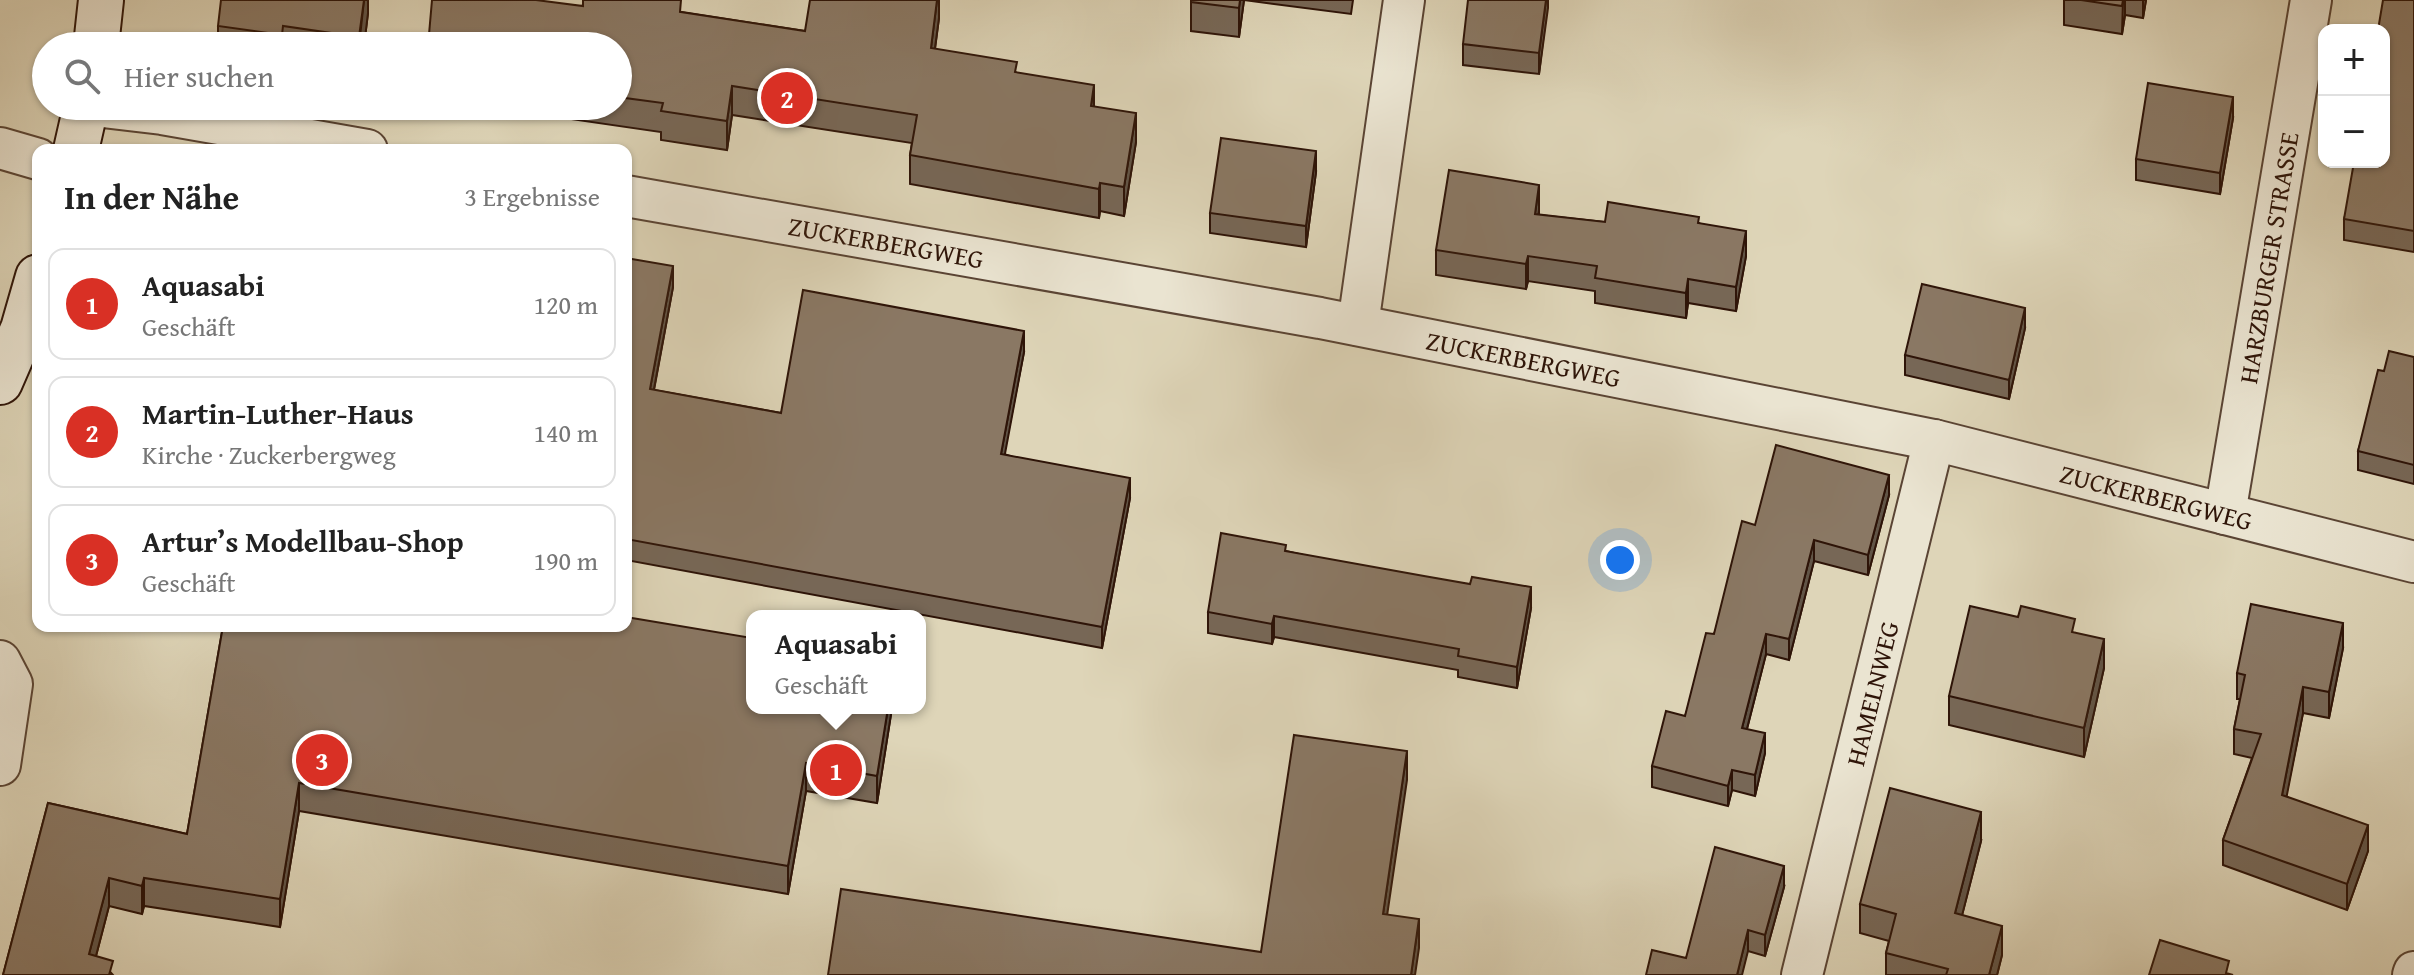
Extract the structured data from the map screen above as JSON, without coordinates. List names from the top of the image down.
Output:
{
  "streets": {
    "street": ["ZUCKERBERGWEG", "HARZBURGER STRASSE", "HAMELNWEG"]
  },
  "crossings": [
    ["ZUCKERBERGWEG", "HARZBURGER STRASSE"],
    ["ZUCKERBERGWEG", "HAMELNWEG"]
  ],
  "page": {
    "map_buttons": ["+", "−"],
    "search": "Hier suchen",
    "pins": ["2", "3", "1"],
    "heading": ["In der Nähe", "3 Ergebnisse"],
    "list": [
      {
        "mark": "1",
        "name": "Aquasabi",
        "note": "Geschäft",
        "value": "120 m"
      },
      {
        "mark": "2",
        "name": "Martin-Luther-Haus",
        "note": "Kirche · Zuckerbergweg",
        "value": "140 m"
      },
      {
        "mark": "3",
        "name": "Artur’s Modellbau-Shop",
        "note": "Geschäft",
        "value": "190 m"
      }
    ],
    "popup": ["Aquasabi", "Geschäft"]
  }
}
